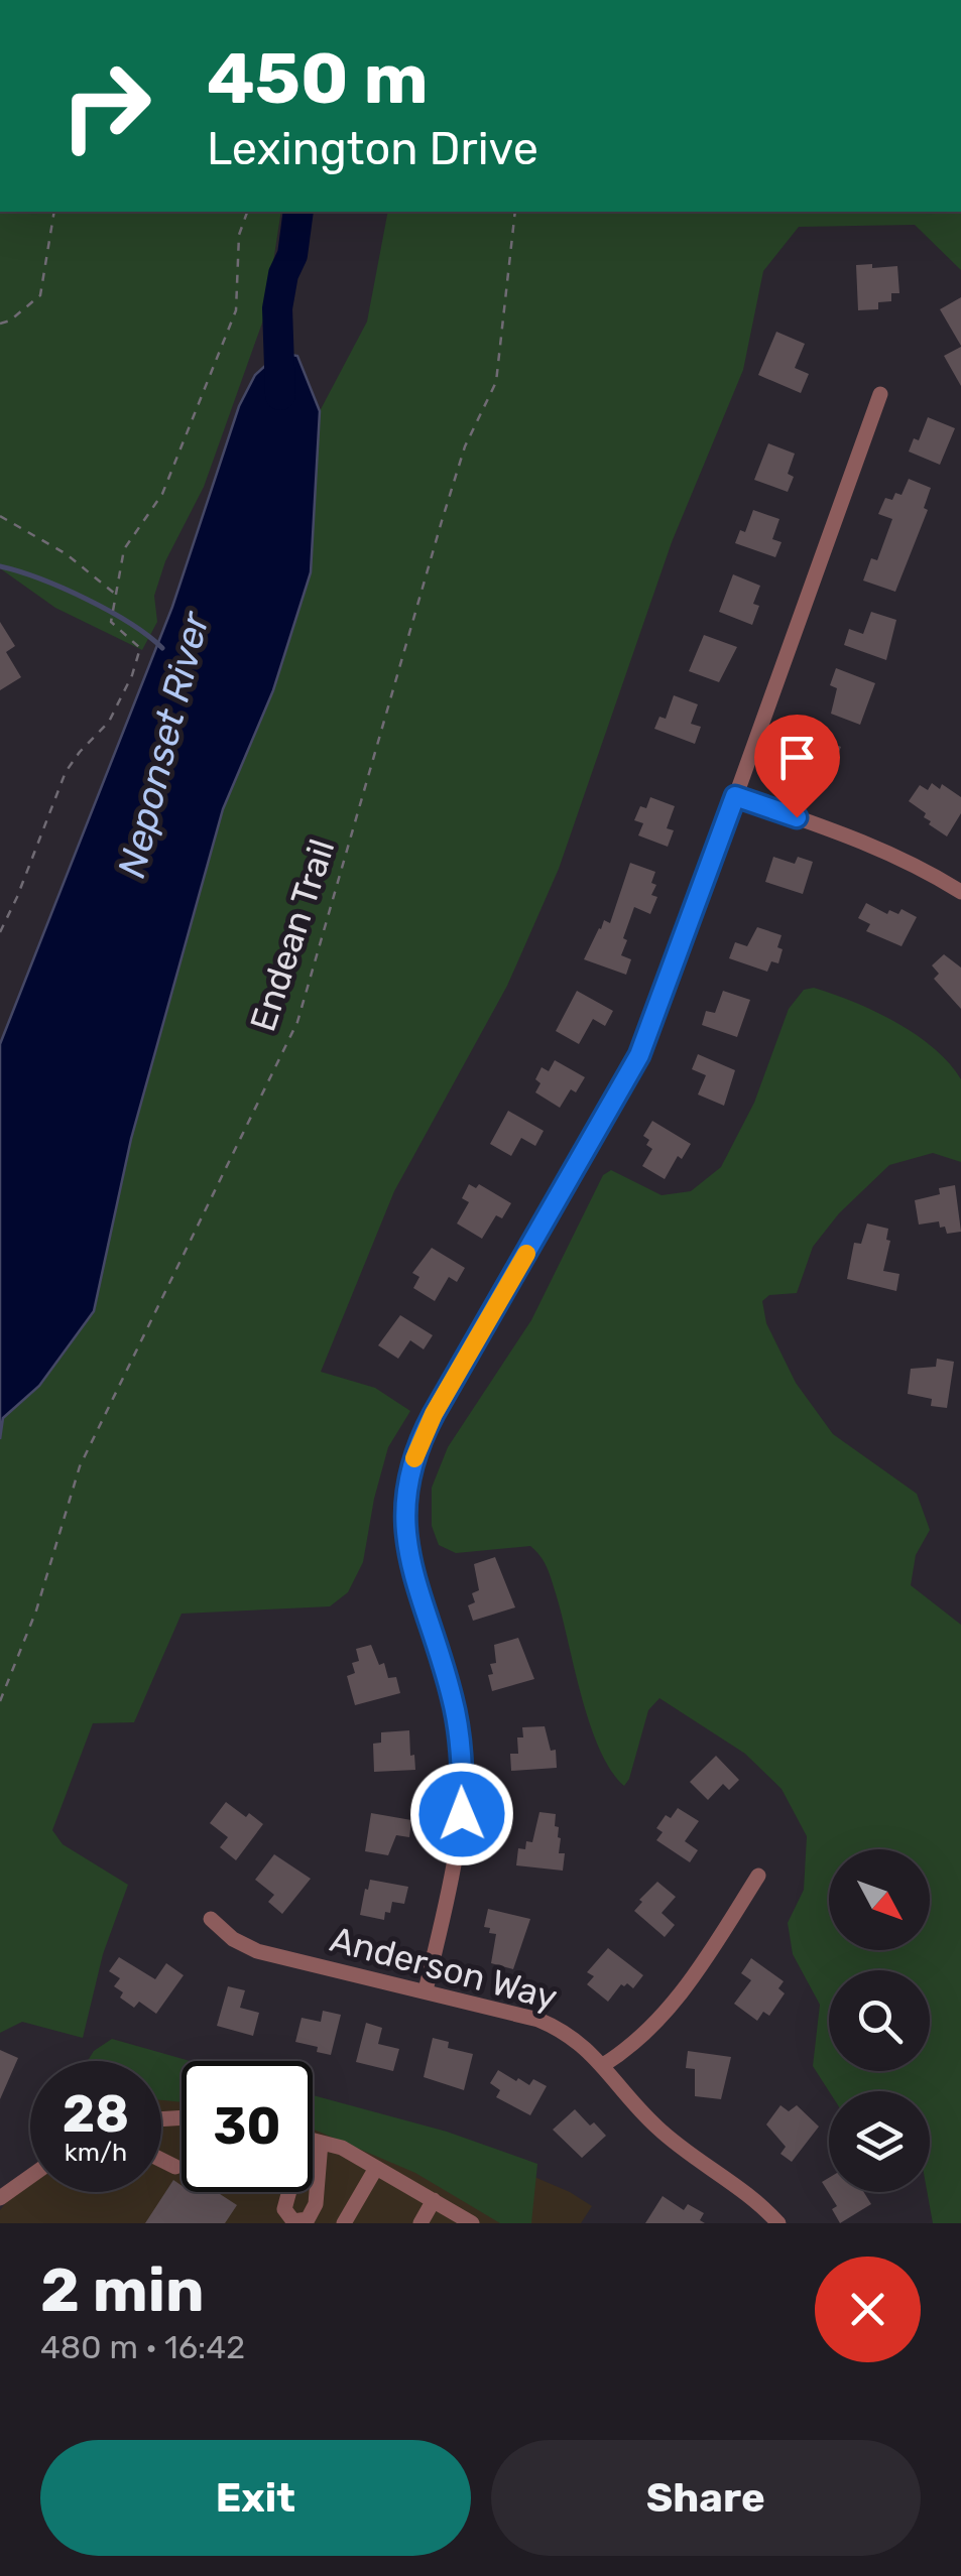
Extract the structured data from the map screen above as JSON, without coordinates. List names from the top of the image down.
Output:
{
  "streets": {
    "street": ["Anderson Way"],
    "path": ["Endean Trail"]
  },
  "water": ["Neponset River"],
  "north": "bottom right",
  "page": {
    "turn": ["450 m", "Lexington Drive"],
    "speed": "28 km/h",
    "limit": "30",
    "heading": ["2 min", "480 m · 16:42"],
    "buttons": ["Exit", "Share"]
  }
}
